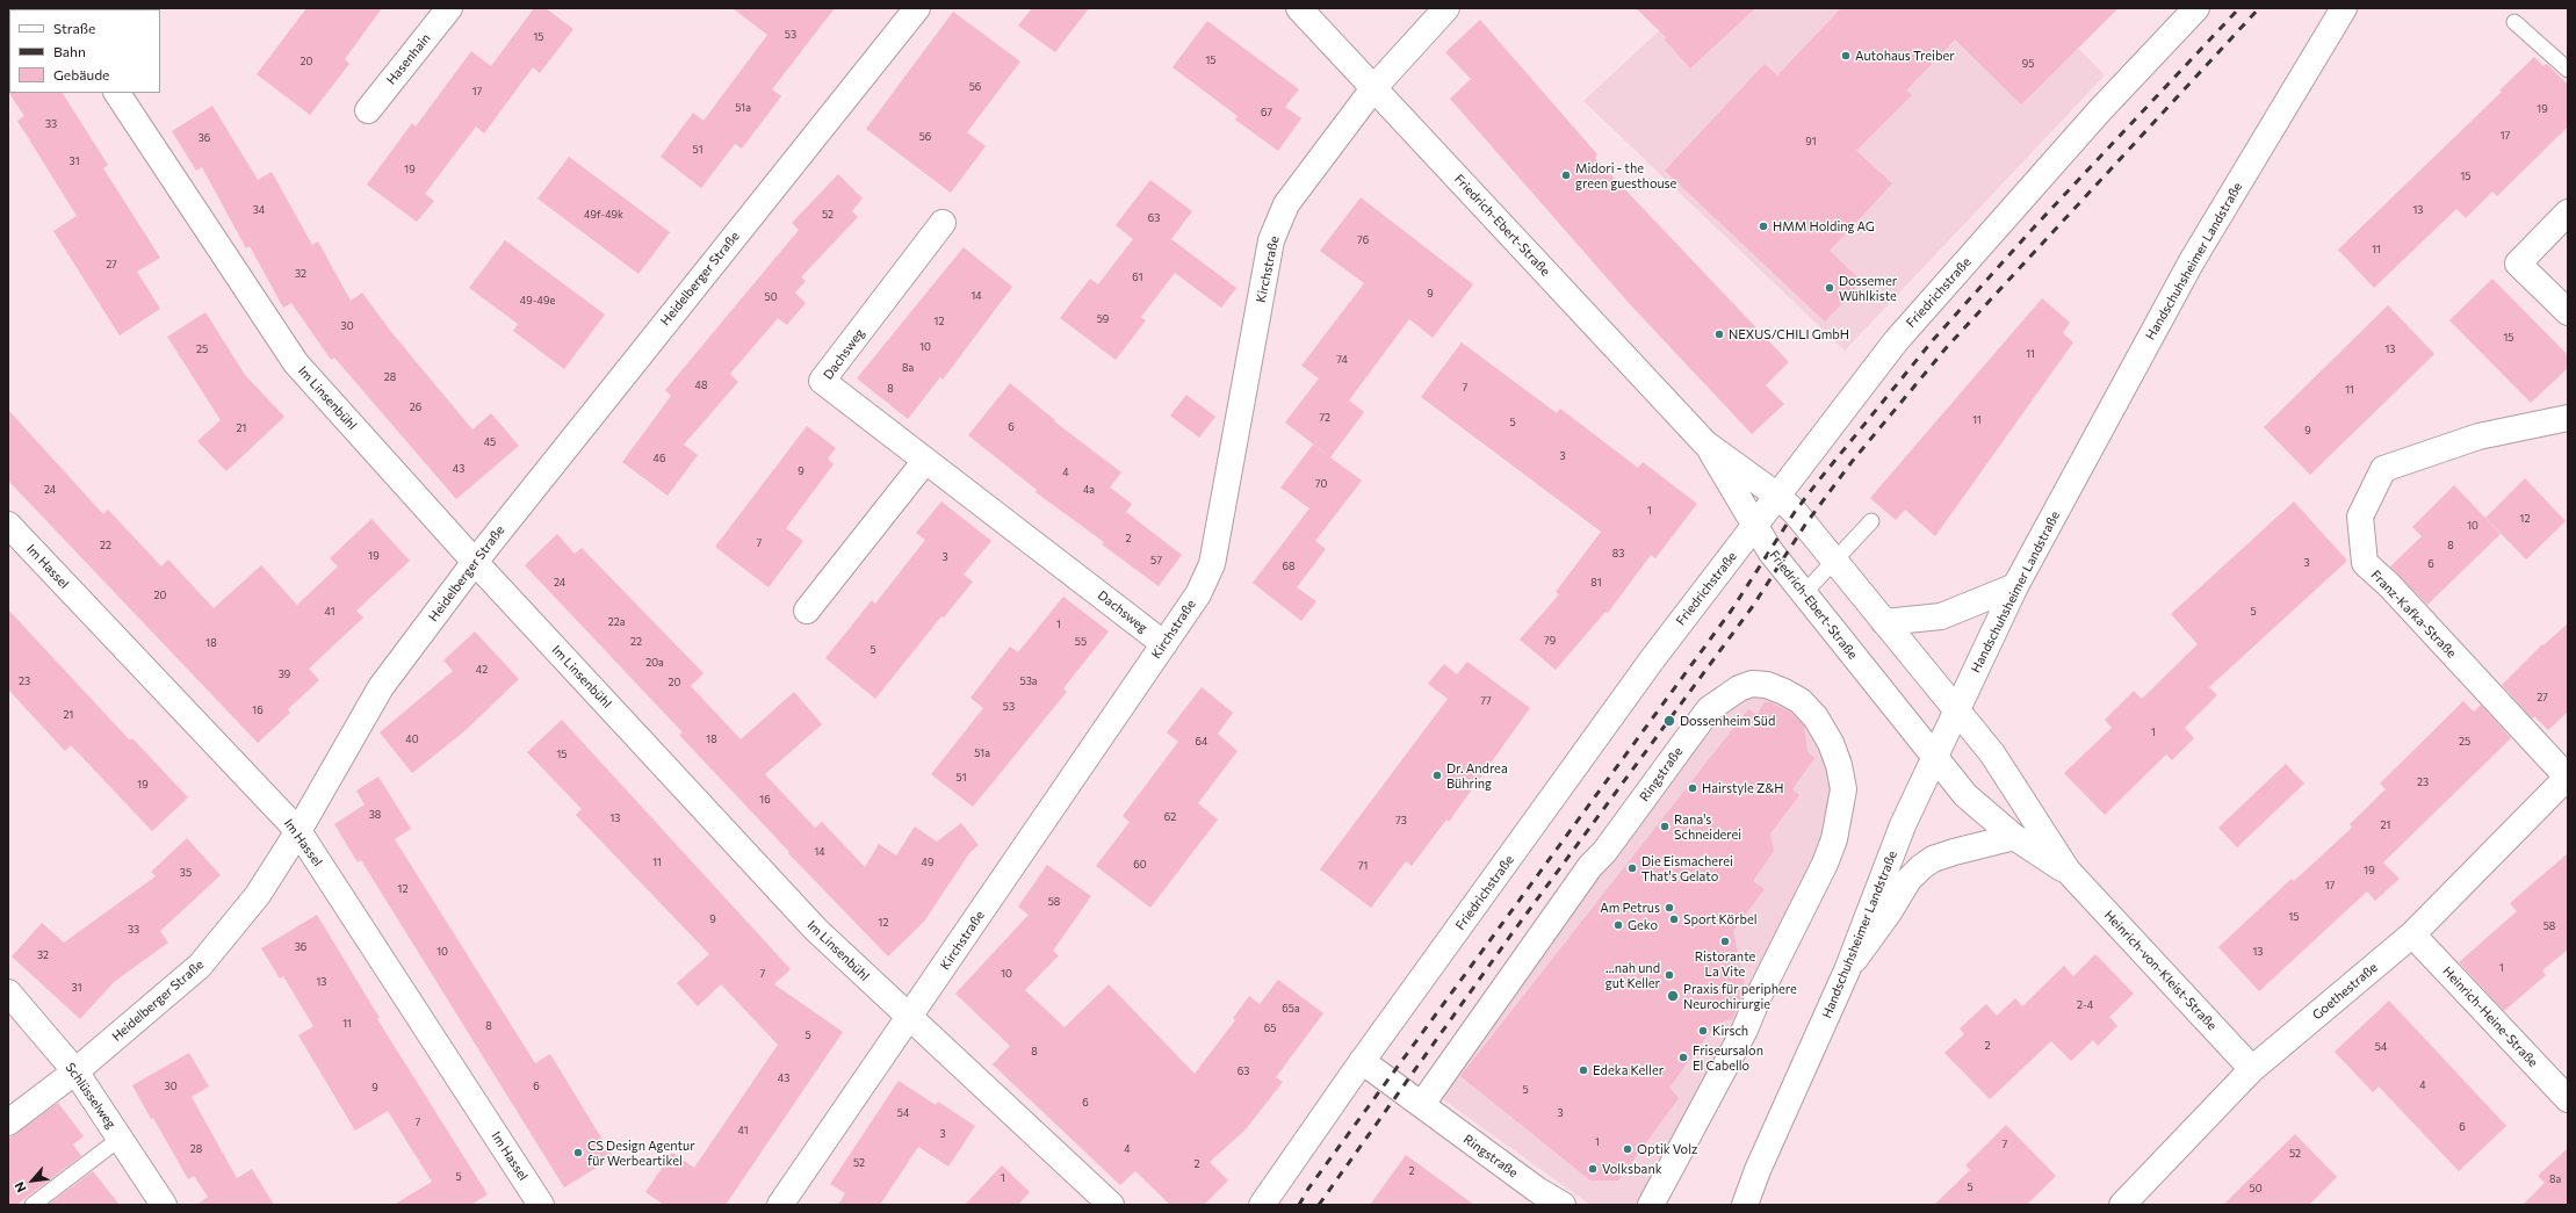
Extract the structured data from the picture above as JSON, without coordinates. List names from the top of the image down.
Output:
{
  "streets": {
    "street": [
      "Hasenhain",
      "Friedrich-Ebert-Straße",
      "Handschuhsheimer Landstraße",
      "Kirchstraße",
      "Heidelberger Straße",
      "Friedrichstraße",
      "Dachsweg",
      "Im Linsenbühl",
      "Im Hassel",
      "Franz-Kafka-Straße",
      "Ringstraße",
      "Heinrich-von-Kleist-Straße",
      "Goethestraße",
      "Heinrich-Heine-Straße",
      "Schlüsselweg"
    ]
  },
  "crossings": [
    ["Friedrich-Ebert-Straße", "Handschuhsheimer Landstraße"],
    ["Friedrich-Ebert-Straße", "Kirchstraße"],
    ["Friedrich-Ebert-Straße", "Friedrichstraße"],
    ["Friedrich-Ebert-Straße", "Heinrich-von-Kleist-Straße"],
    ["Handschuhsheimer Landstraße", "Heinrich-von-Kleist-Straße"],
    ["Kirchstraße", "Dachsweg"],
    ["Kirchstraße", "Im Linsenbühl"],
    ["Heidelberger Straße", "Im Linsenbühl"],
    ["Heidelberger Straße", "Im Hassel"],
    ["Heidelberger Straße", "Schlüsselweg"],
    ["Friedrichstraße", "Ringstraße"],
    ["Franz-Kafka-Straße", "Goethestraße"],
    ["Heinrich-von-Kleist-Straße", "Goethestraße"],
    ["Goethestraße", "Heinrich-Heine-Straße"]
  ],
  "places": [
    "Autohaus Treiber",
    "Midori - the green guesthouse",
    "HMM Holding AG",
    "Dossemer Wühlkiste",
    "NEXUS/CHILI GmbH",
    "Dossenheim Süd",
    "Dr. Andrea Bühring",
    "Hairstyle Z&H",
    "Rana's Schneiderei",
    "Die Eismacherei That's Gelato",
    "Am Petrus",
    "Sport Körbel",
    "Geko",
    "Ristorante La Vite",
    "…nah und gut Keller",
    "Praxis für periphere Neurochirurgie",
    "Kirsch",
    "Friseursalon El Cabello",
    "Edeka Keller",
    "Optik Volz",
    "CS Design Agentur für Werbeartikel",
    "Volksbank"
  ],
  "house_numbers": [
    "53",
    "15",
    "15",
    "20",
    "95",
    "56",
    "17",
    "51a",
    "19",
    "67",
    "33",
    "17",
    "56",
    "36",
    "91",
    "51",
    "31",
    "19",
    "15",
    "34",
    "13",
    "49f-49k",
    "52",
    "63",
    "76",
    "11",
    "27",
    "32",
    "61",
    "9",
    "14",
    "50",
    "49-49e",
    "59",
    "12",
    "30",
    "15",
    "10",
    "25",
    "13",
    "11",
    "74",
    "8a",
    "28",
    "48",
    "7",
    "8",
    "11",
    "26",
    "72",
    "11",
    "5",
    "6",
    "21",
    "9",
    "45",
    "3",
    "46",
    "43",
    "9",
    "4",
    "70",
    "24",
    "4a",
    "1",
    "12",
    "10",
    "2",
    "7",
    "22",
    "8",
    "83",
    "19",
    "3",
    "57",
    "3",
    "6",
    "68",
    "24",
    "81",
    "20",
    "41",
    "5",
    "22a",
    "1",
    "79",
    "22",
    "55",
    "18",
    "5",
    "20a",
    "42",
    "39",
    "23",
    "53a",
    "20",
    "27",
    "77",
    "53",
    "16",
    "21",
    "1",
    "40",
    "18",
    "64",
    "25",
    "51a",
    "15",
    "51",
    "23",
    "19",
    "16",
    "38",
    "62",
    "13",
    "73",
    "21",
    "14",
    "11",
    "49",
    "60",
    "71",
    "19",
    "35",
    "17",
    "12",
    "58",
    "15",
    "9",
    "12",
    "58",
    "33",
    "36",
    "10",
    "13",
    "32",
    "1",
    "7",
    "10",
    "13",
    "31",
    "2-4",
    "65a",
    "11",
    "8",
    "65",
    "5",
    "2",
    "54",
    "8",
    "63",
    "43",
    "4",
    "30",
    "6",
    "9",
    "5",
    "6",
    "54",
    "3",
    "7",
    "6",
    "41",
    "3",
    "1",
    "7",
    "28",
    "4",
    "52",
    "52",
    "2",
    "2",
    "5",
    "1",
    "8a",
    "5",
    "50"
  ],
  "legend": ["Straße", "Bahn", "Gebäude"],
  "north": "bottom left"
}
